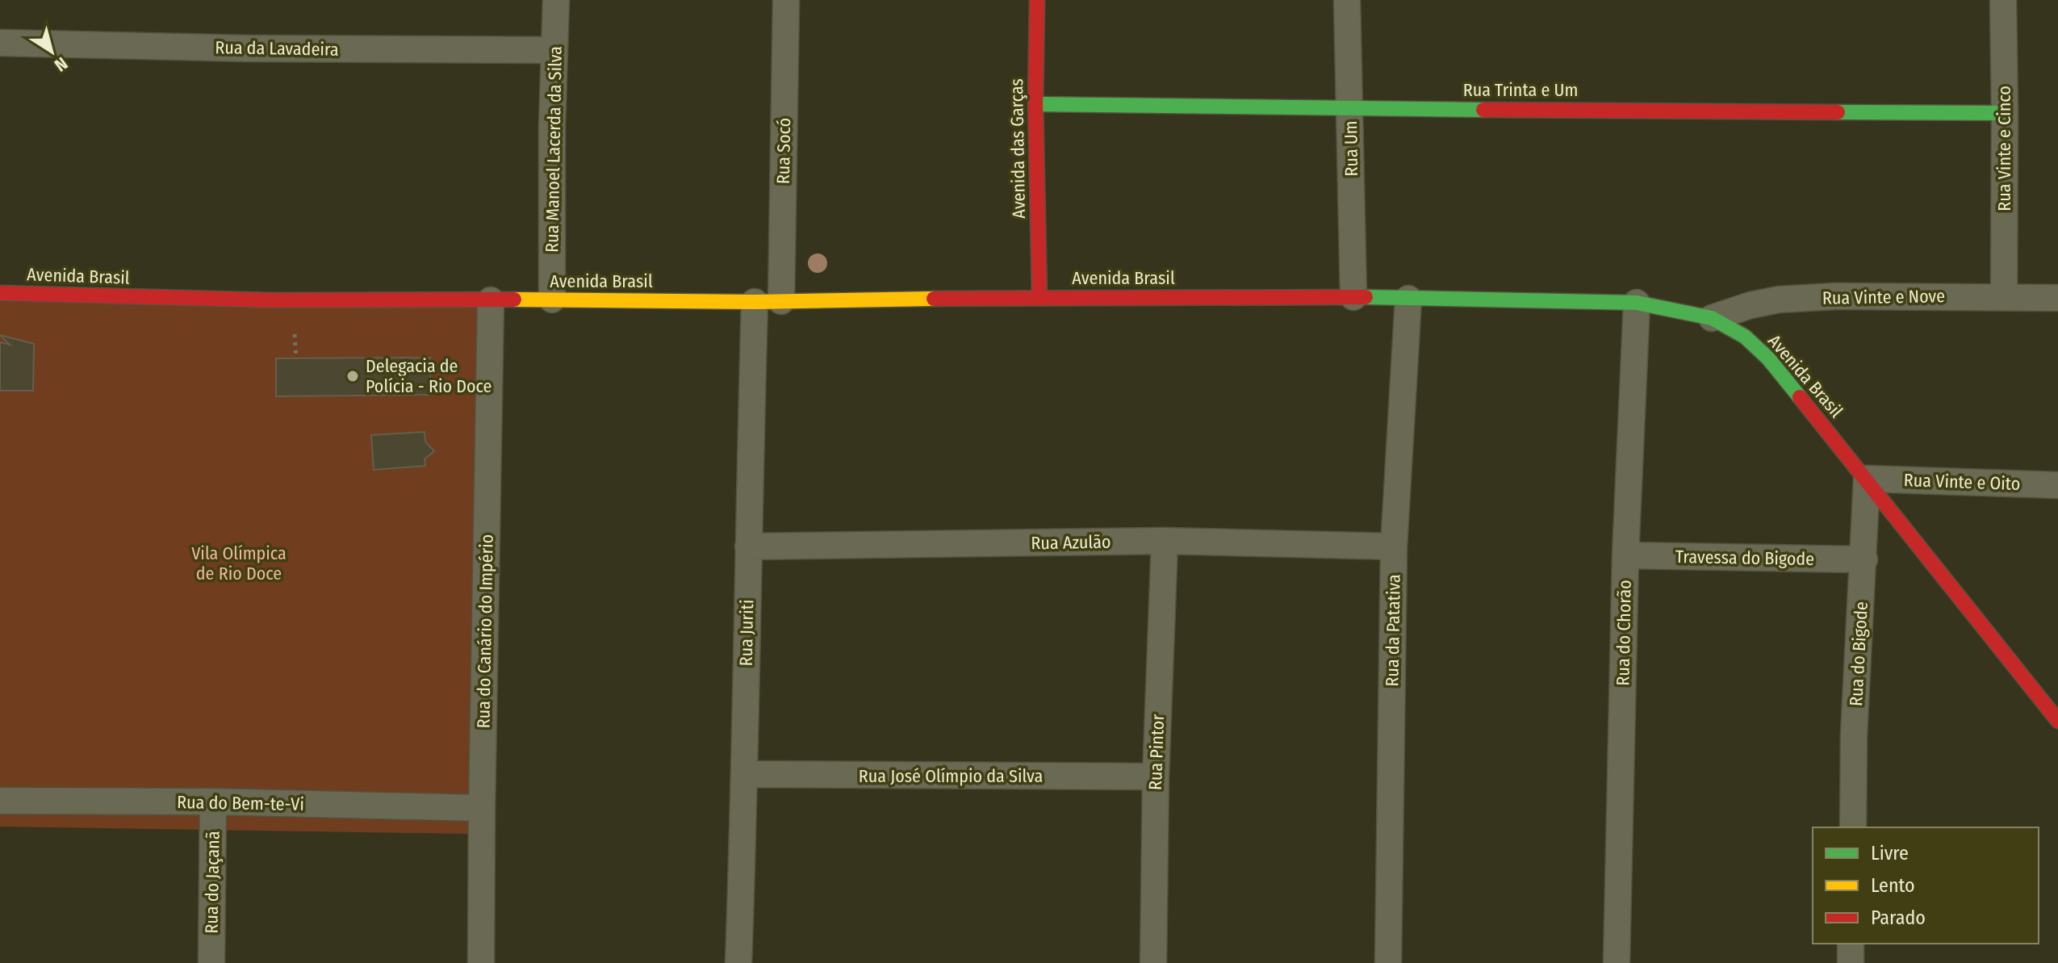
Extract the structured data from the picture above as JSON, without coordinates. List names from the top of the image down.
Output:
{
  "streets": {
    "main road": ["Rua Trinta e Um", "Avenida das Garças", "Avenida Brasil"],
    "street": [
      "Rua da Lavadeira",
      "Rua Um",
      "Rua Vinte e Cinco",
      "Rua Manoel Lacerda da Silva",
      "Rua Socó",
      "Rua Vinte e Nove",
      "Rua Vinte e Oito",
      "Rua Azulão",
      "Travessa do Bigode",
      "Rua da Patativa",
      "Rua do Canário do Império",
      "Rua Juriti",
      "Rua do Chorão",
      "Rua do Bigode",
      "Rua Pintor",
      "Rua José Olímpio da Silva",
      "Rua do Bem-te-Vi",
      "Rua do Jaçanã"
    ]
  },
  "crossings": [
    ["Rua da Lavadeira", "Rua Manoel Lacerda da Silva"],
    ["Rua Trinta e Um", "Avenida das Garças"],
    ["Rua Trinta e Um", "Rua Um"],
    ["Rua Trinta e Um", "Rua Vinte e Cinco"],
    ["Avenida das Garças", "Avenida Brasil"],
    ["Rua Um", "Avenida Brasil"],
    ["Rua Vinte e Cinco", "Rua Vinte e Nove"],
    ["Rua Manoel Lacerda da Silva", "Avenida Brasil"],
    ["Rua Socó", "Avenida Brasil"],
    ["Avenida Brasil", "Rua Vinte e Nove"],
    ["Avenida Brasil", "Rua Vinte e Oito"],
    ["Avenida Brasil", "Rua da Patativa"],
    ["Avenida Brasil", "Rua do Canário do Império"],
    ["Avenida Brasil", "Rua Juriti"],
    ["Avenida Brasil", "Rua do Chorão"],
    ["Avenida Brasil", "Rua do Bigode"],
    ["Rua Vinte e Oito", "Rua do Bigode"],
    ["Rua Azulão", "Rua da Patativa"],
    ["Rua Azulão", "Rua Juriti"],
    ["Rua Azulão", "Rua Pintor"],
    ["Travessa do Bigode", "Rua do Chorão"],
    ["Travessa do Bigode", "Rua do Bigode"],
    ["Rua do Canário do Império", "Rua do Bem-te-Vi"],
    ["Rua Juriti", "Rua José Olímpio da Silva"],
    ["Rua Pintor", "Rua José Olímpio da Silva"],
    ["Rua do Bem-te-Vi", "Rua do Jaçanã"]
  ],
  "parks": ["Vila Olímpica de Rio Doce"],
  "places": ["Delegacia de Polícia - Rio Doce"],
  "legend": ["Livre", "Lento", "Parado"],
  "north": "bottom right"
}
